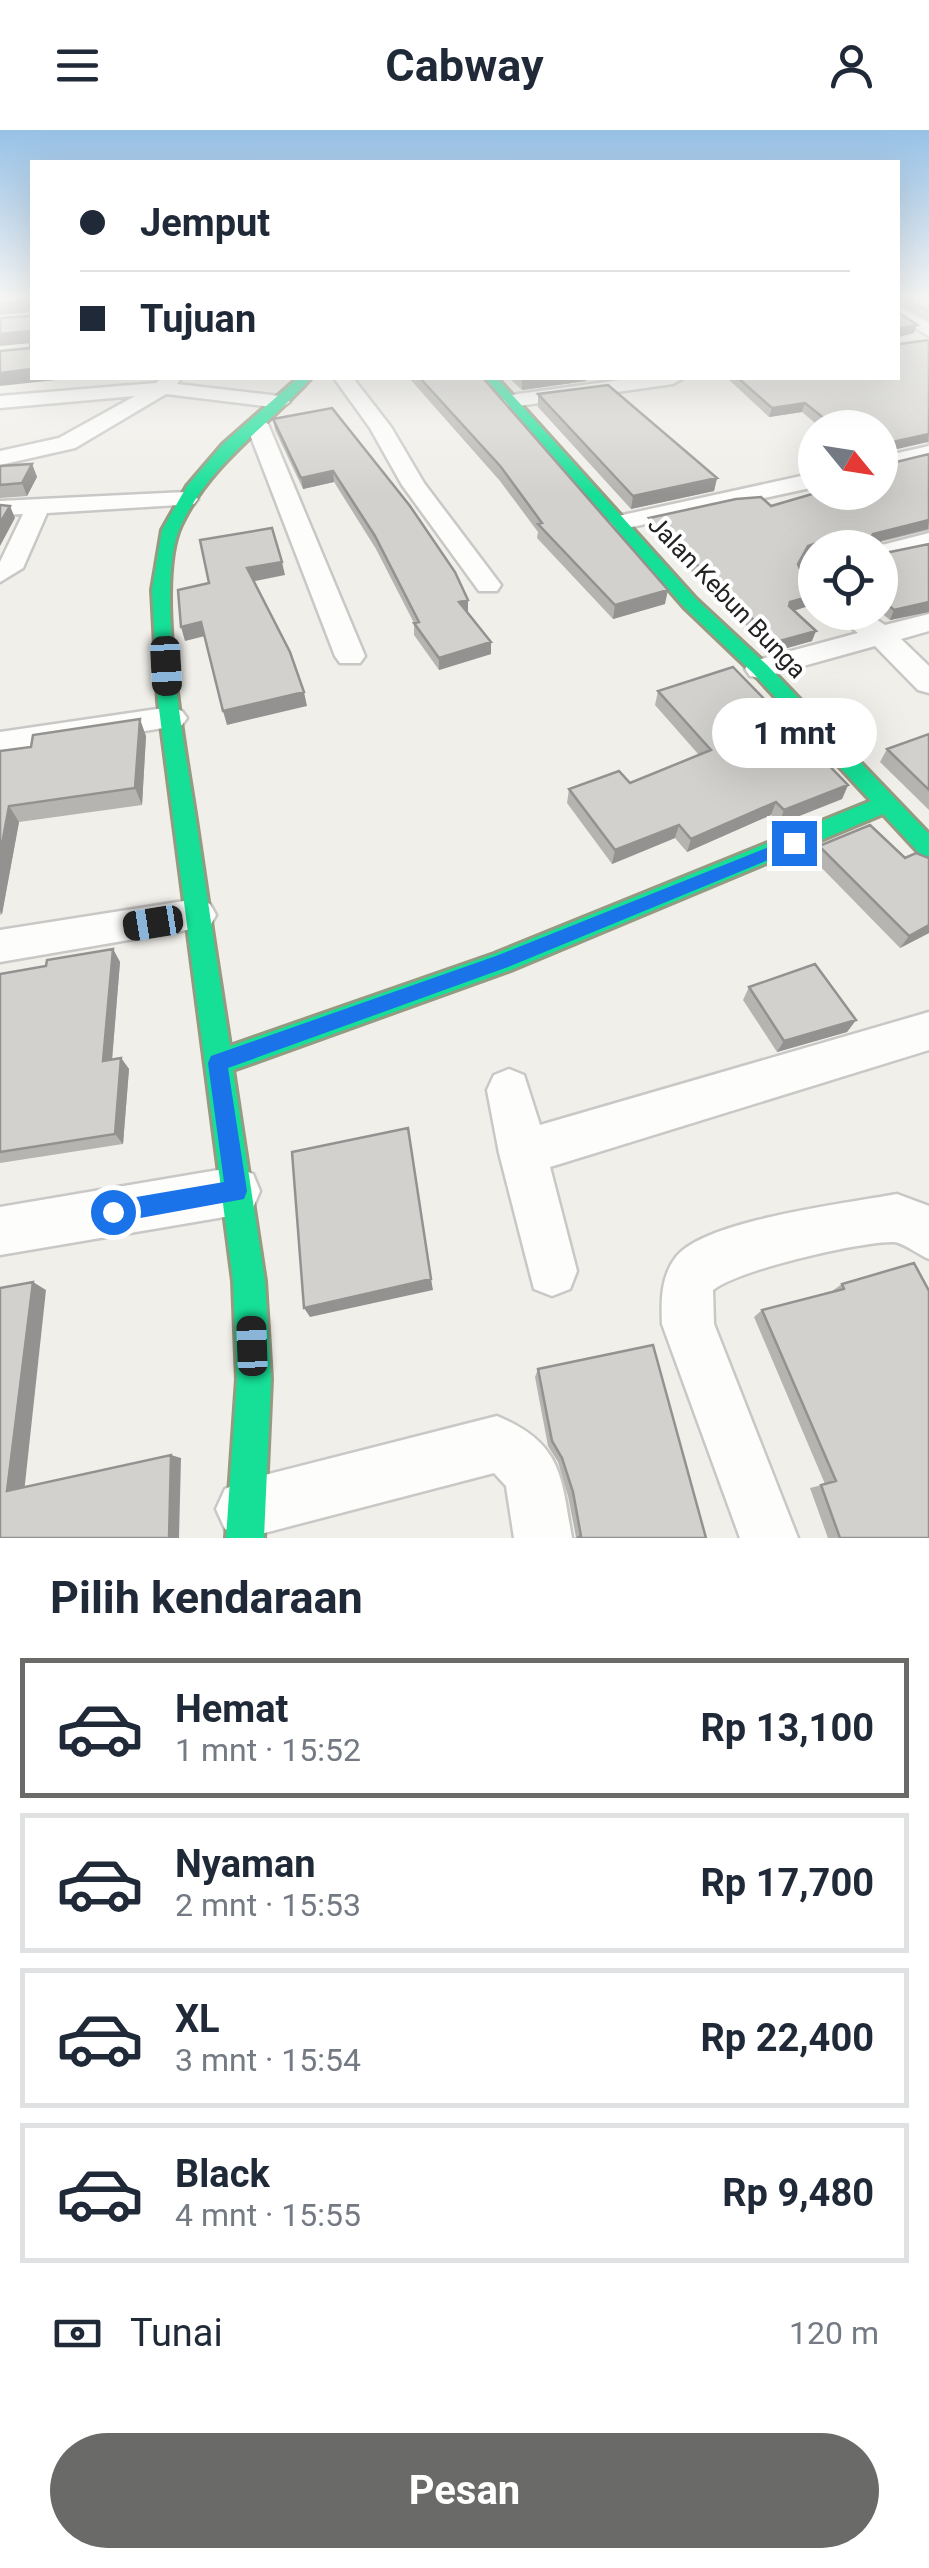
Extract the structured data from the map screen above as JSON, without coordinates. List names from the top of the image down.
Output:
{
  "streets": {
    "street": ["Jalan Kebun Bunga"]
  },
  "north": "bottom right",
  "page": {
    "header": "Cabway",
    "banner": ["Jemput", "Tujuan"],
    "bubble": "1 mnt",
    "heading": "Pilih kendaraan",
    "list": [
      {
        "name": "Hemat",
        "note": "1 mnt · 15:52",
        "value": "Rp 13,100"
      },
      {
        "name": "Nyaman",
        "note": "2 mnt · 15:53",
        "value": "Rp 17,700"
      },
      {
        "name": "XL",
        "note": "3 mnt · 15:54",
        "value": "Rp 22,400"
      },
      {
        "name": "Black",
        "note": "4 mnt · 15:55",
        "value": "Rp 9,480"
      }
    ],
    "pay": ["Tunai", "120 m"],
    "buttons": "Pesan"
  }
}
